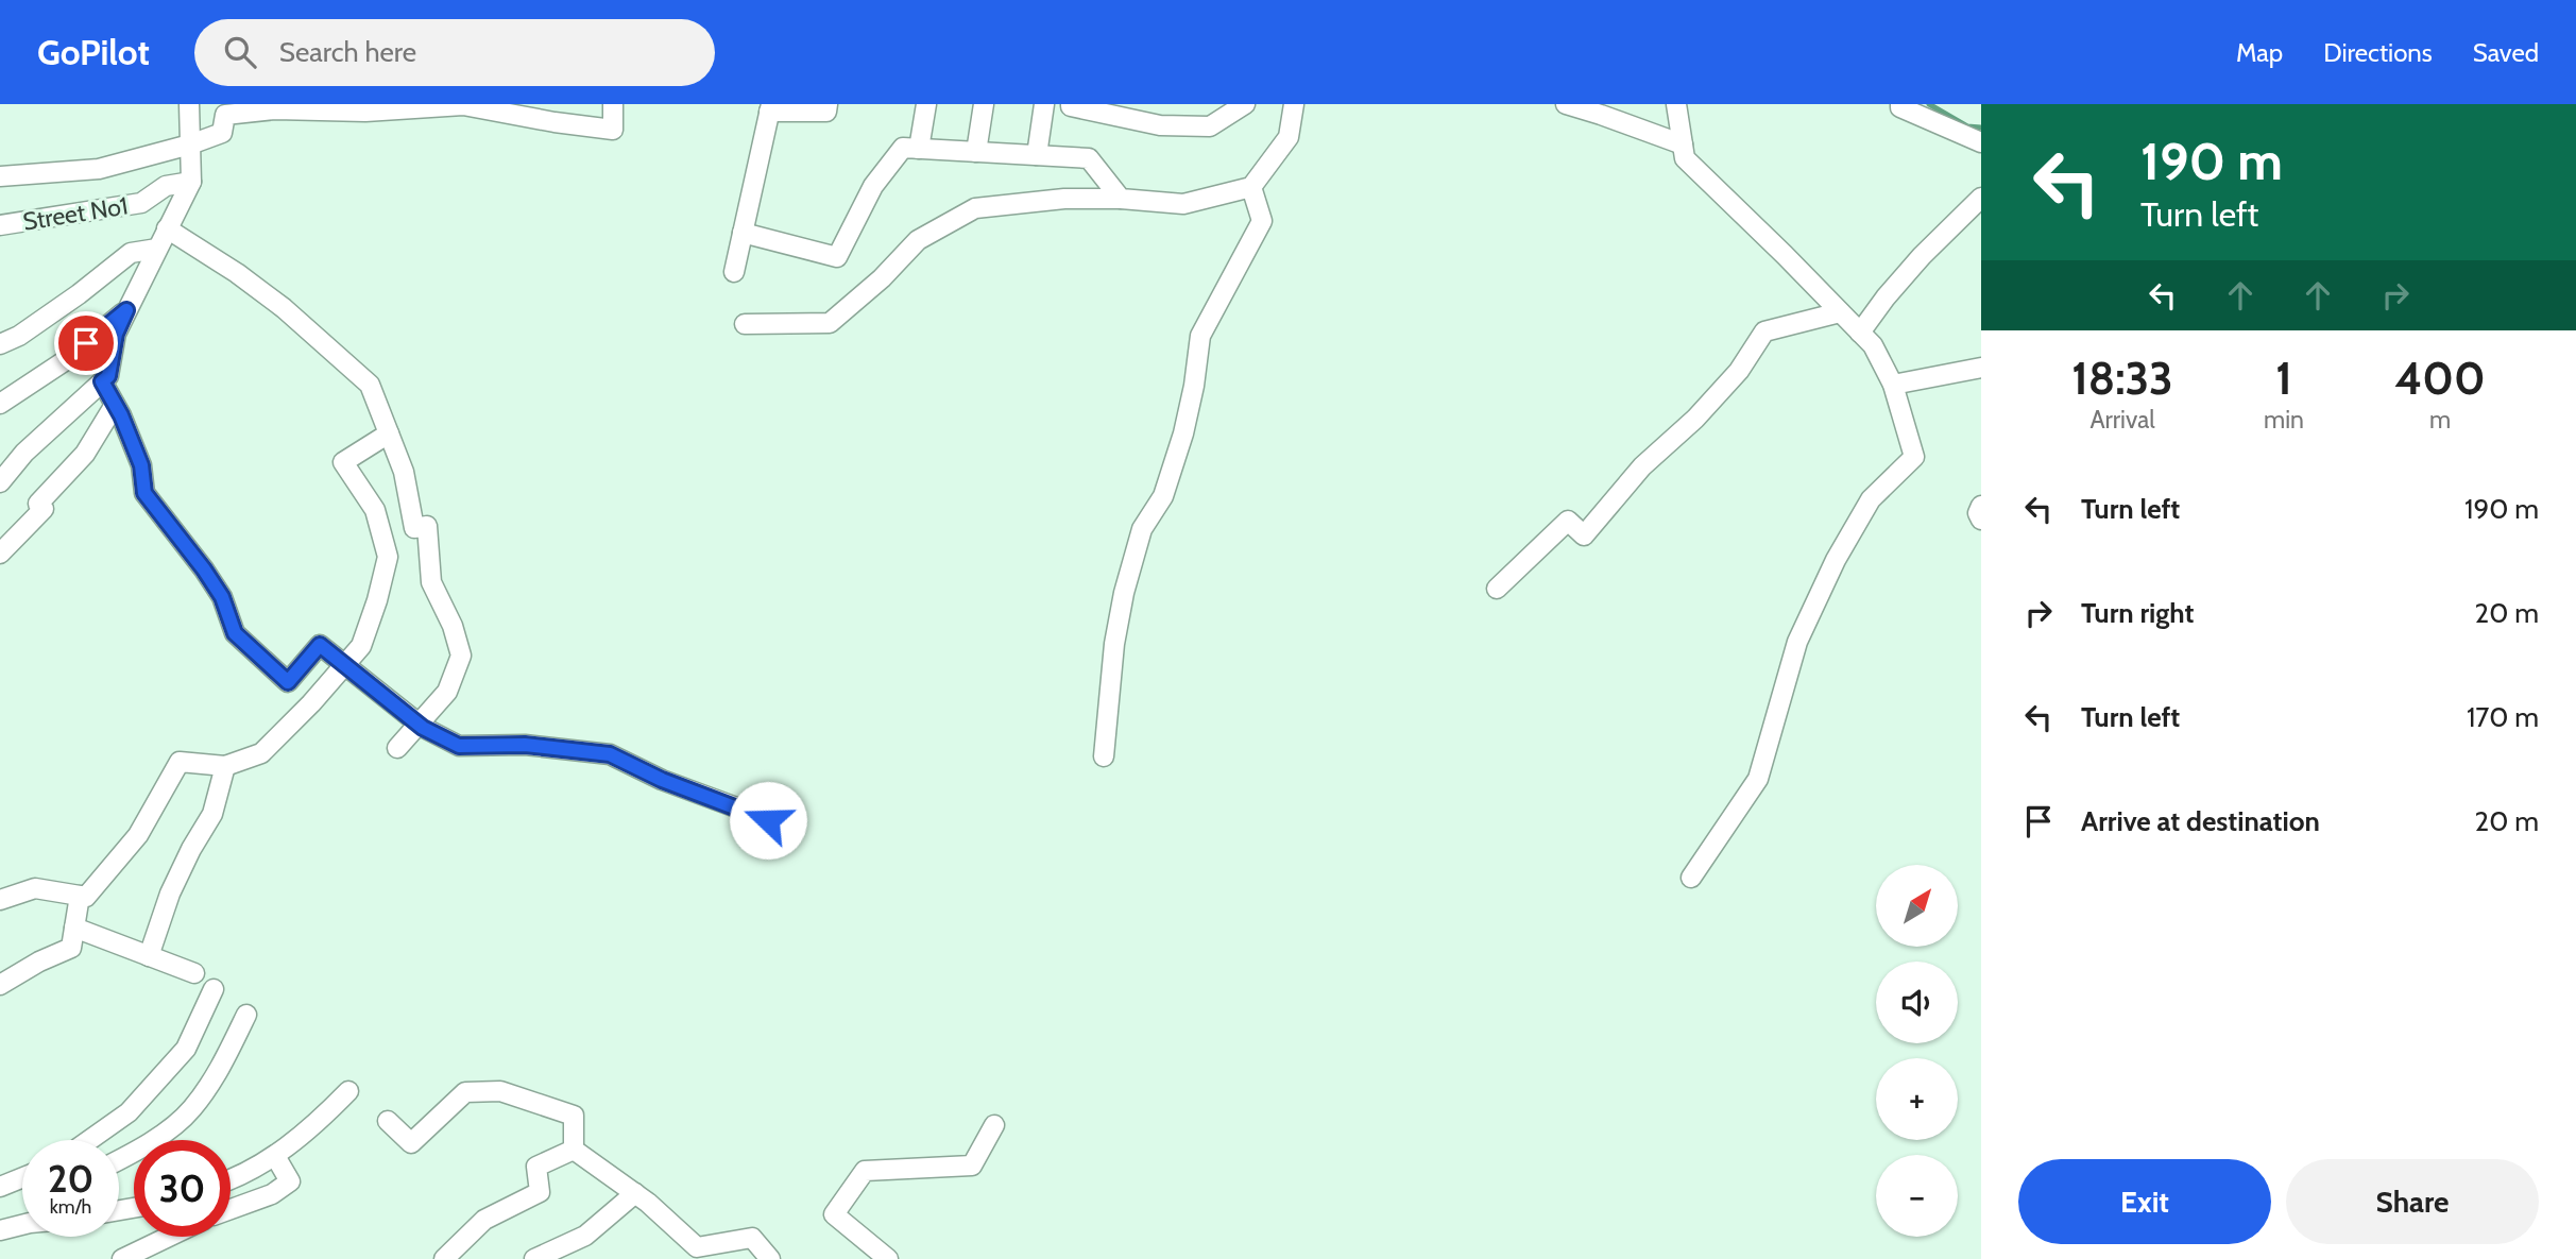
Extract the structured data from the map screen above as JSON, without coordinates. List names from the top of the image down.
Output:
{
  "streets": {
    "street": ["Street No1"]
  },
  "north": "top right",
  "page": {
    "header": "GoPilot",
    "search": "Search here",
    "nav": ["Map", "Directions", "Saved"],
    "turn": ["190 m", "Turn left"],
    "eta": [
      "18:33",
      "Arrival",
      "1",
      "min",
      "400",
      "m"
    ],
    "list": [
      {
        "name": "Turn left",
        "value": "190 m"
      },
      {
        "name": "Turn right",
        "value": "20 m"
      },
      {
        "name": "Turn left",
        "value": "170 m"
      },
      {
        "name": "Arrive at destination",
        "value": "20 m"
      }
    ],
    "map_buttons": ["+", "−"],
    "speed": "20 km/h",
    "limit": "30",
    "buttons": ["Exit", "Share"]
  }
}
